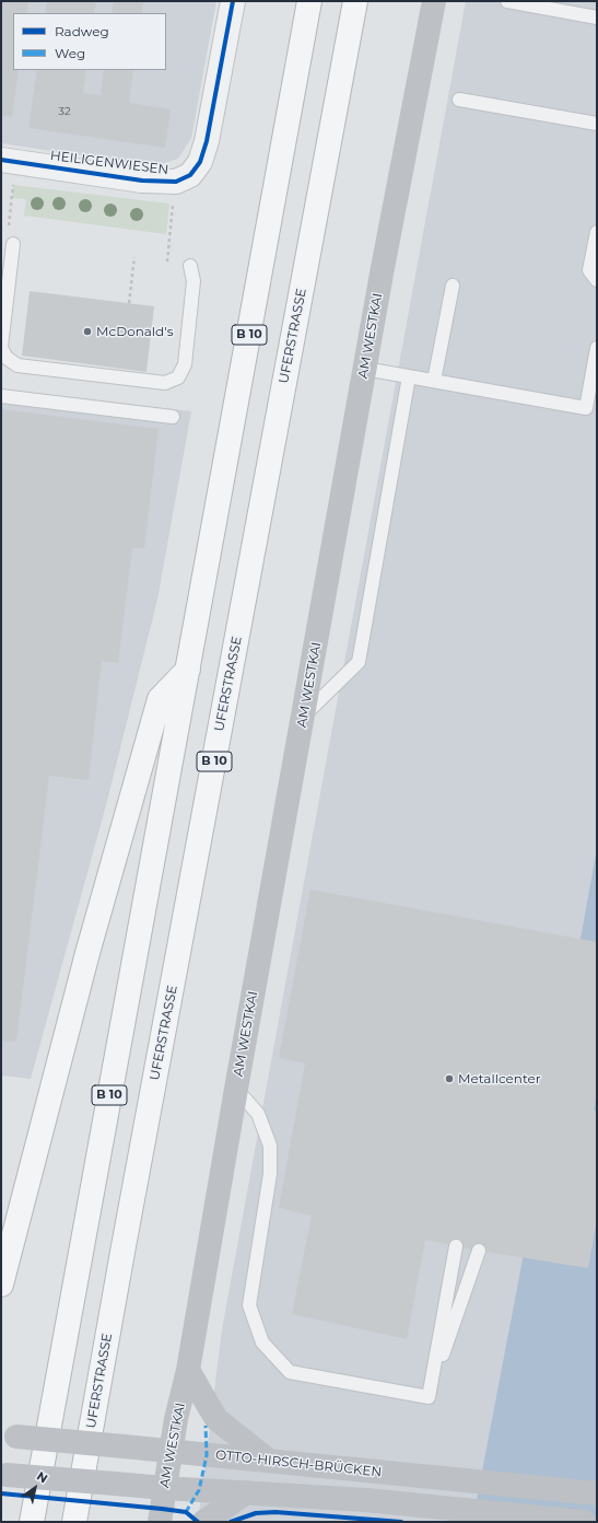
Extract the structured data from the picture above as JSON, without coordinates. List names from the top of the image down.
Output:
{
  "streets": {
    "highway": ["B 10", "UFERSTRASSE"],
    "main road": ["AM WESTKAI", "OTTO-HIRSCH-BRÜCKEN"],
    "street": ["HEILIGENWIESEN"]
  },
  "crossings": [
    ["AM WESTKAI", "OTTO-HIRSCH-BRÜCKEN"]
  ],
  "places": ["McDonald's", "Metallcenter"],
  "house_numbers": ["32"],
  "legend": ["Radweg", "Weg"],
  "north": "top right"
}
